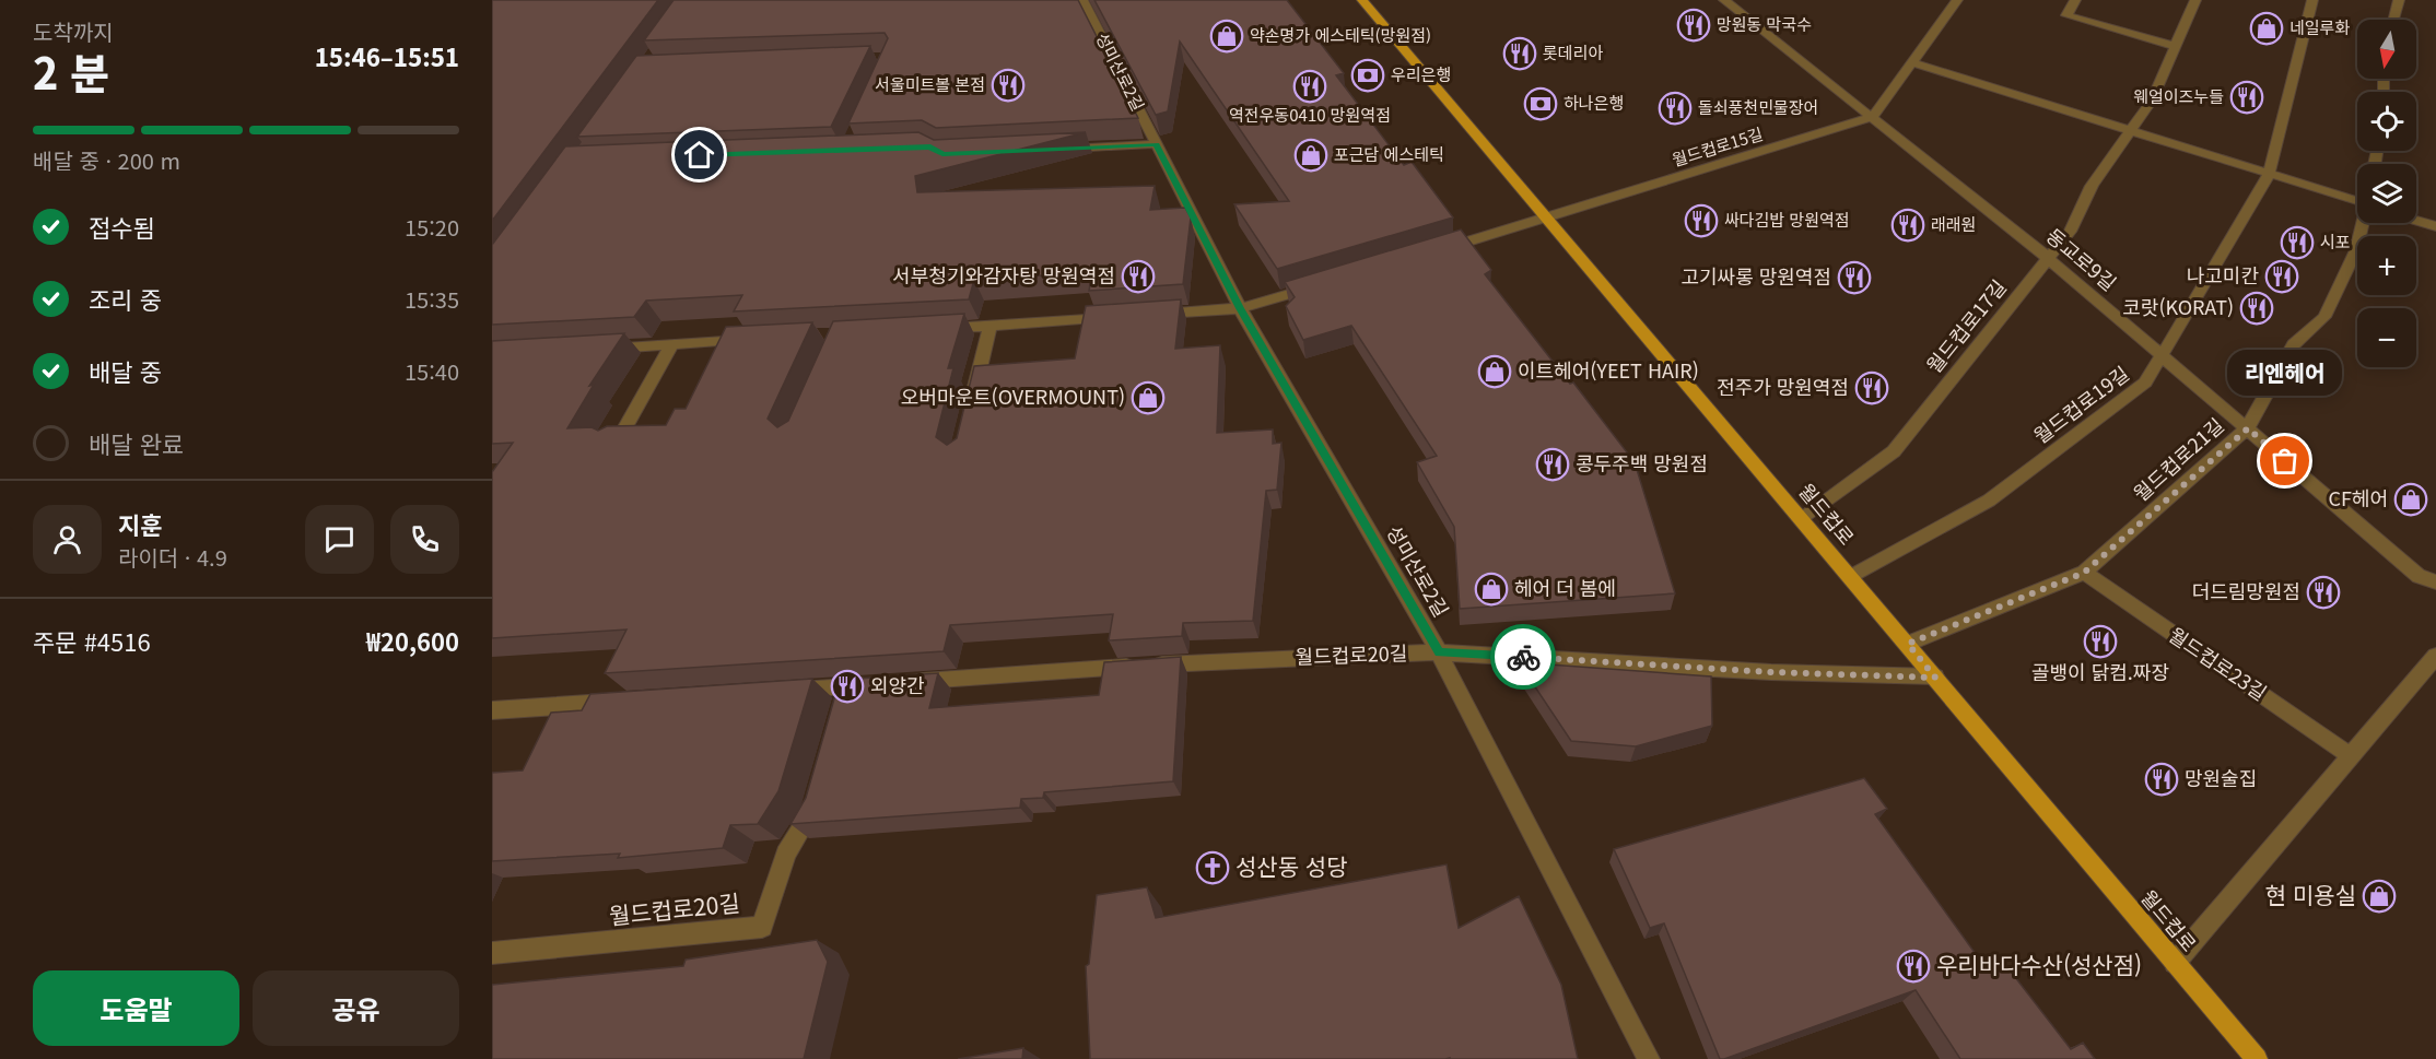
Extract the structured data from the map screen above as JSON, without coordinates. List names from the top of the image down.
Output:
{
  "streets": {
    "main road": ["월드컵로"],
    "street": [
      "성미산로2길",
      "월드컵로15길",
      "동교로9길",
      "월드컵로17길",
      "월드컵로19길",
      "월드컵로21길",
      "월드컵로20길",
      "월드컵로23길"
    ]
  },
  "crossings": [
    ["성미산로2길", "월드컵로20길"],
    ["월드컵로15길", "동교로9길"],
    ["월드컵로15길", "월드컵로"],
    ["동교로9길", "월드컵로17길"],
    ["동교로9길", "월드컵로19길"],
    ["동교로9길", "월드컵로21길"],
    ["월드컵로17길", "월드컵로"],
    ["월드컵로19길", "월드컵로"],
    ["월드컵로21길", "월드컵로"],
    ["월드컵로21길", "월드컵로23길"],
    ["월드컵로", "월드컵로20길"]
  ],
  "places": {
    "restaurant": [
      "망원동 막국수",
      "롯데리아",
      "서울미트볼 본점",
      "역전우동0410 망원역점",
      "웨얼이즈누들",
      "돌쇠풍천민물장어",
      "싸다김밥 망원역점",
      "래래원",
      "시포",
      "서부청기와감자탕 망원역점",
      "나고미칸",
      "고기싸롱 망원역점",
      "코랏(KORAT)",
      "전주가 망원역점",
      "콩두주백 망원점",
      "더드림망원점",
      "골뱅이 닭컴.짜장",
      "외양간",
      "망원술집",
      "우리바다수산(성산점)"
    ],
    "shop": [
      "네일루화",
      "약손명가 에스테틱(망원점)",
      "포근담 에스테틱",
      "이트헤어(YEET HAIR)",
      "오버마운트(OVERMOUNT)",
      "CF헤어",
      "헤어 더 봄에",
      "현 미용실"
    ],
    "bank": ["우리은행", "하나은행"],
    "other": ["리엔헤어"],
    "church": ["성산동 성당"]
  },
  "north": "bottom",
  "page": {
    "heading": ["2 분", "도착까지", "15:46–15:51"],
    "panel": [
      "지훈",
      "라이더 · 4.9",
      "주문 #4516",
      "₩20,600"
    ],
    "map_buttons": ["+", "−"],
    "bar": "배달 중 · 200 m",
    "list": [
      ["접수됨", "15:20"],
      ["조리 중", "15:35"],
      ["배달 중", "15:40"],
      "배달 완료"
    ],
    "bubble": "리엔헤어",
    "buttons": ["도움말", "공유"]
  }
}
